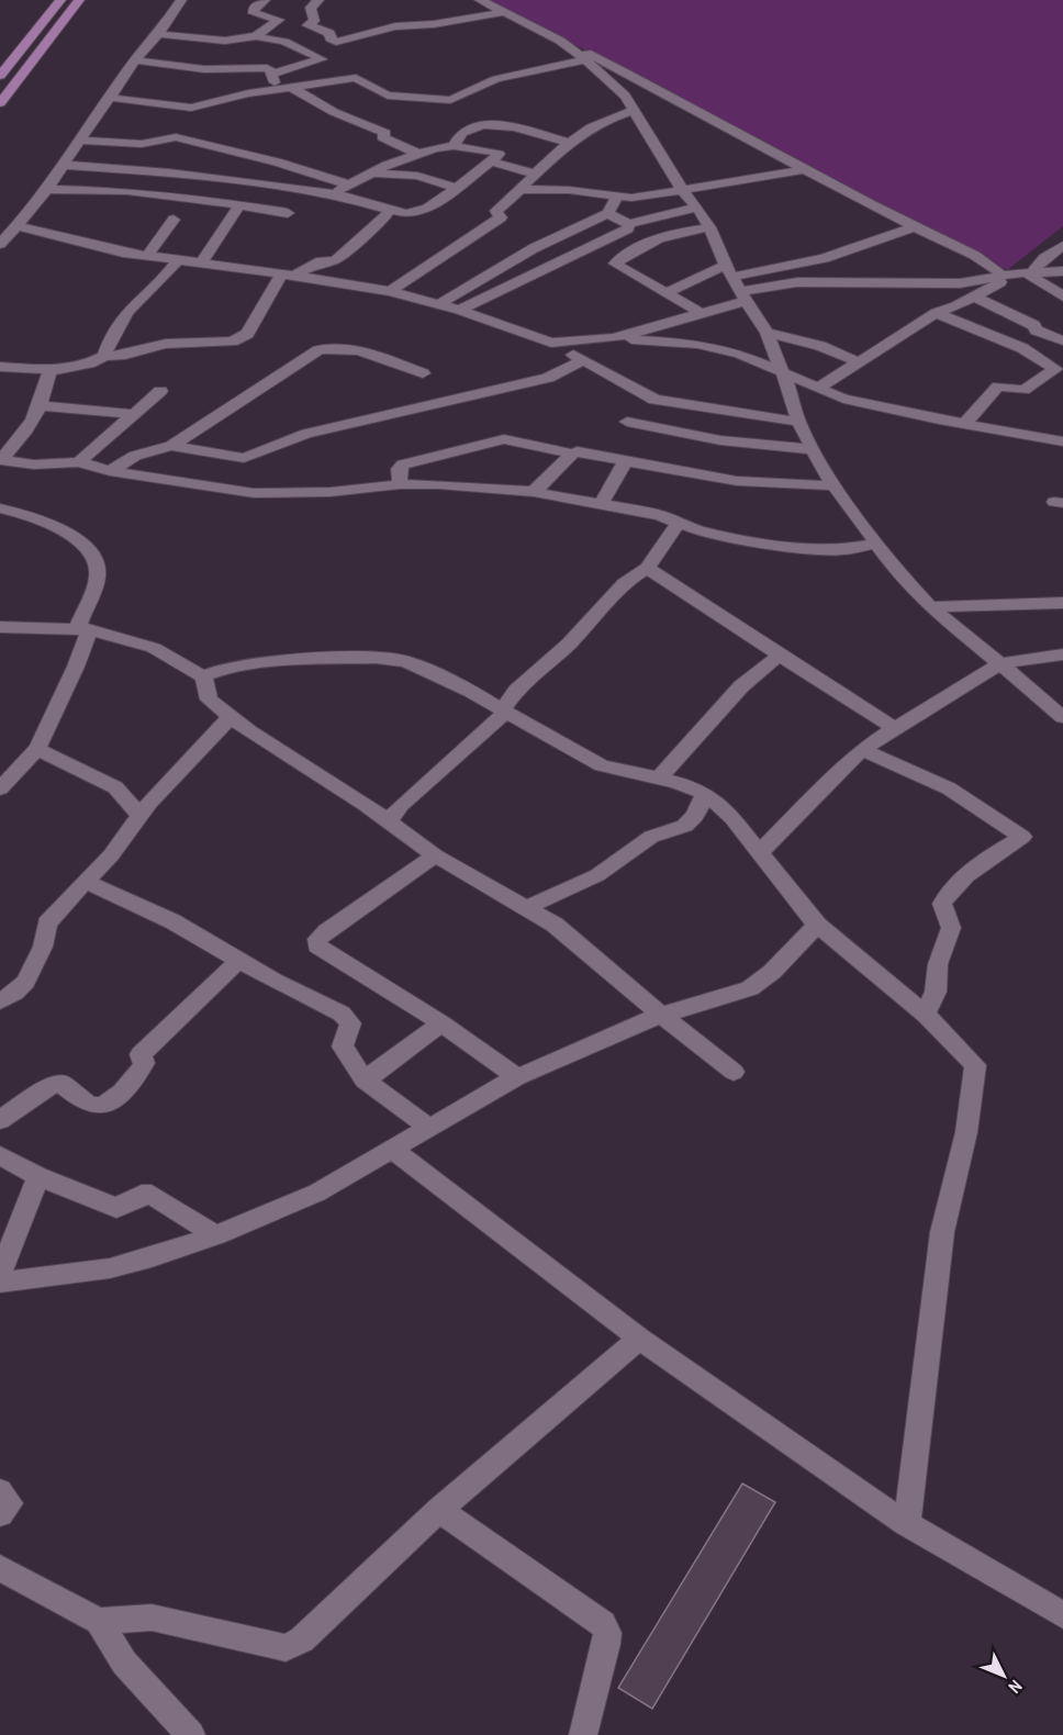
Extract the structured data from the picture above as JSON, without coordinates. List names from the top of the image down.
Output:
{
  "north": "bottom right"
}
